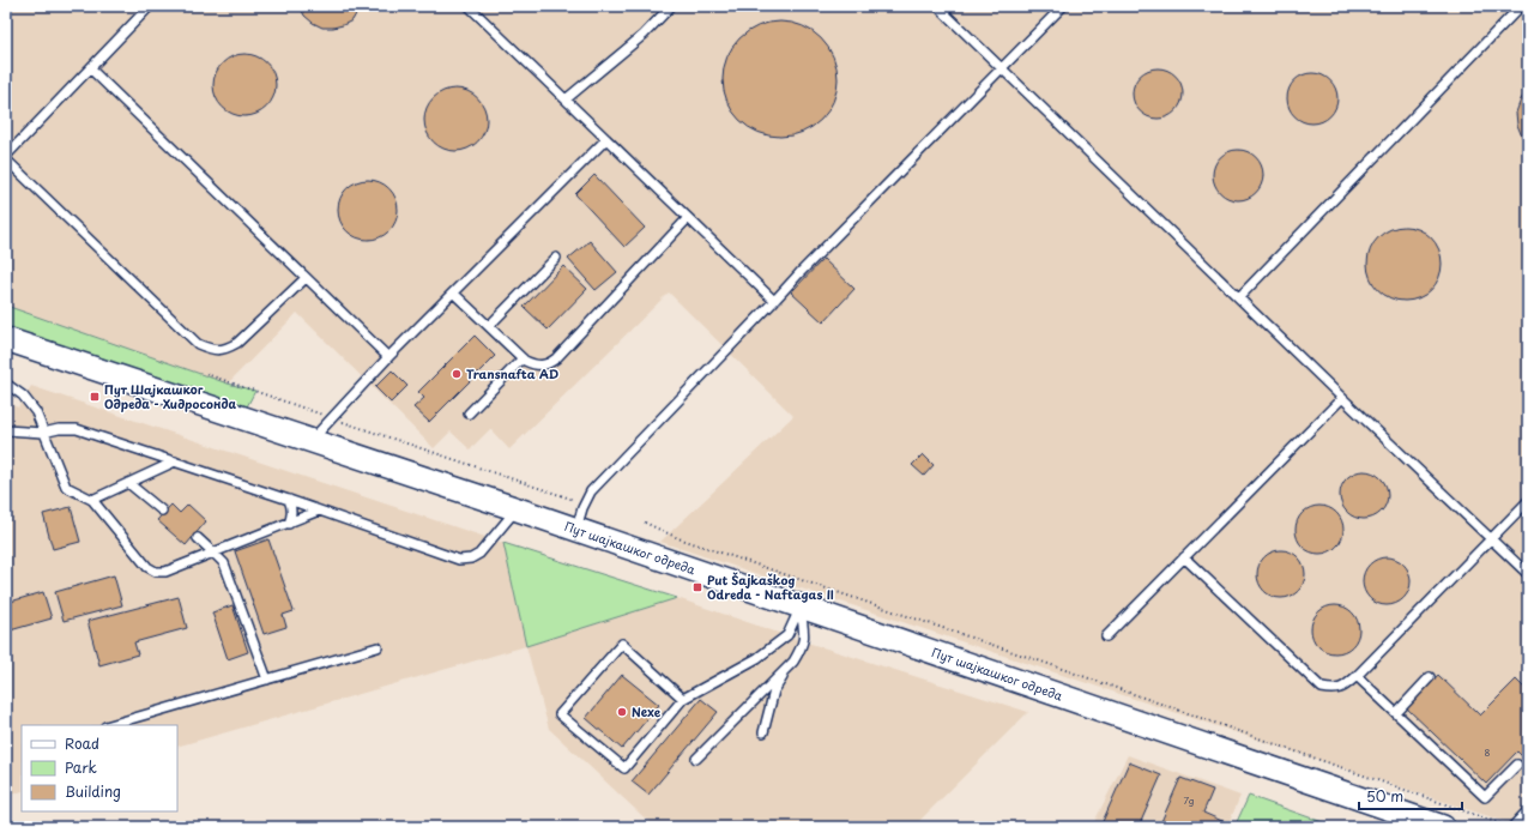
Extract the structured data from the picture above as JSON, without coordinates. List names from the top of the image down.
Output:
{
  "streets": {
    "street": ["Пут шајкашког одреда"]
  },
  "places": {
    "other": ["Transnafta AD", "Nexe"],
    "transit": ["Пут Шајкашког Одреда - Хидросонда", "Put Šajkaškog Odreda - Naftagas II"]
  },
  "house_numbers": ["8", "7g"],
  "legend": ["Road", "Park", "Building"],
  "scale_bar": "50 m"
}
